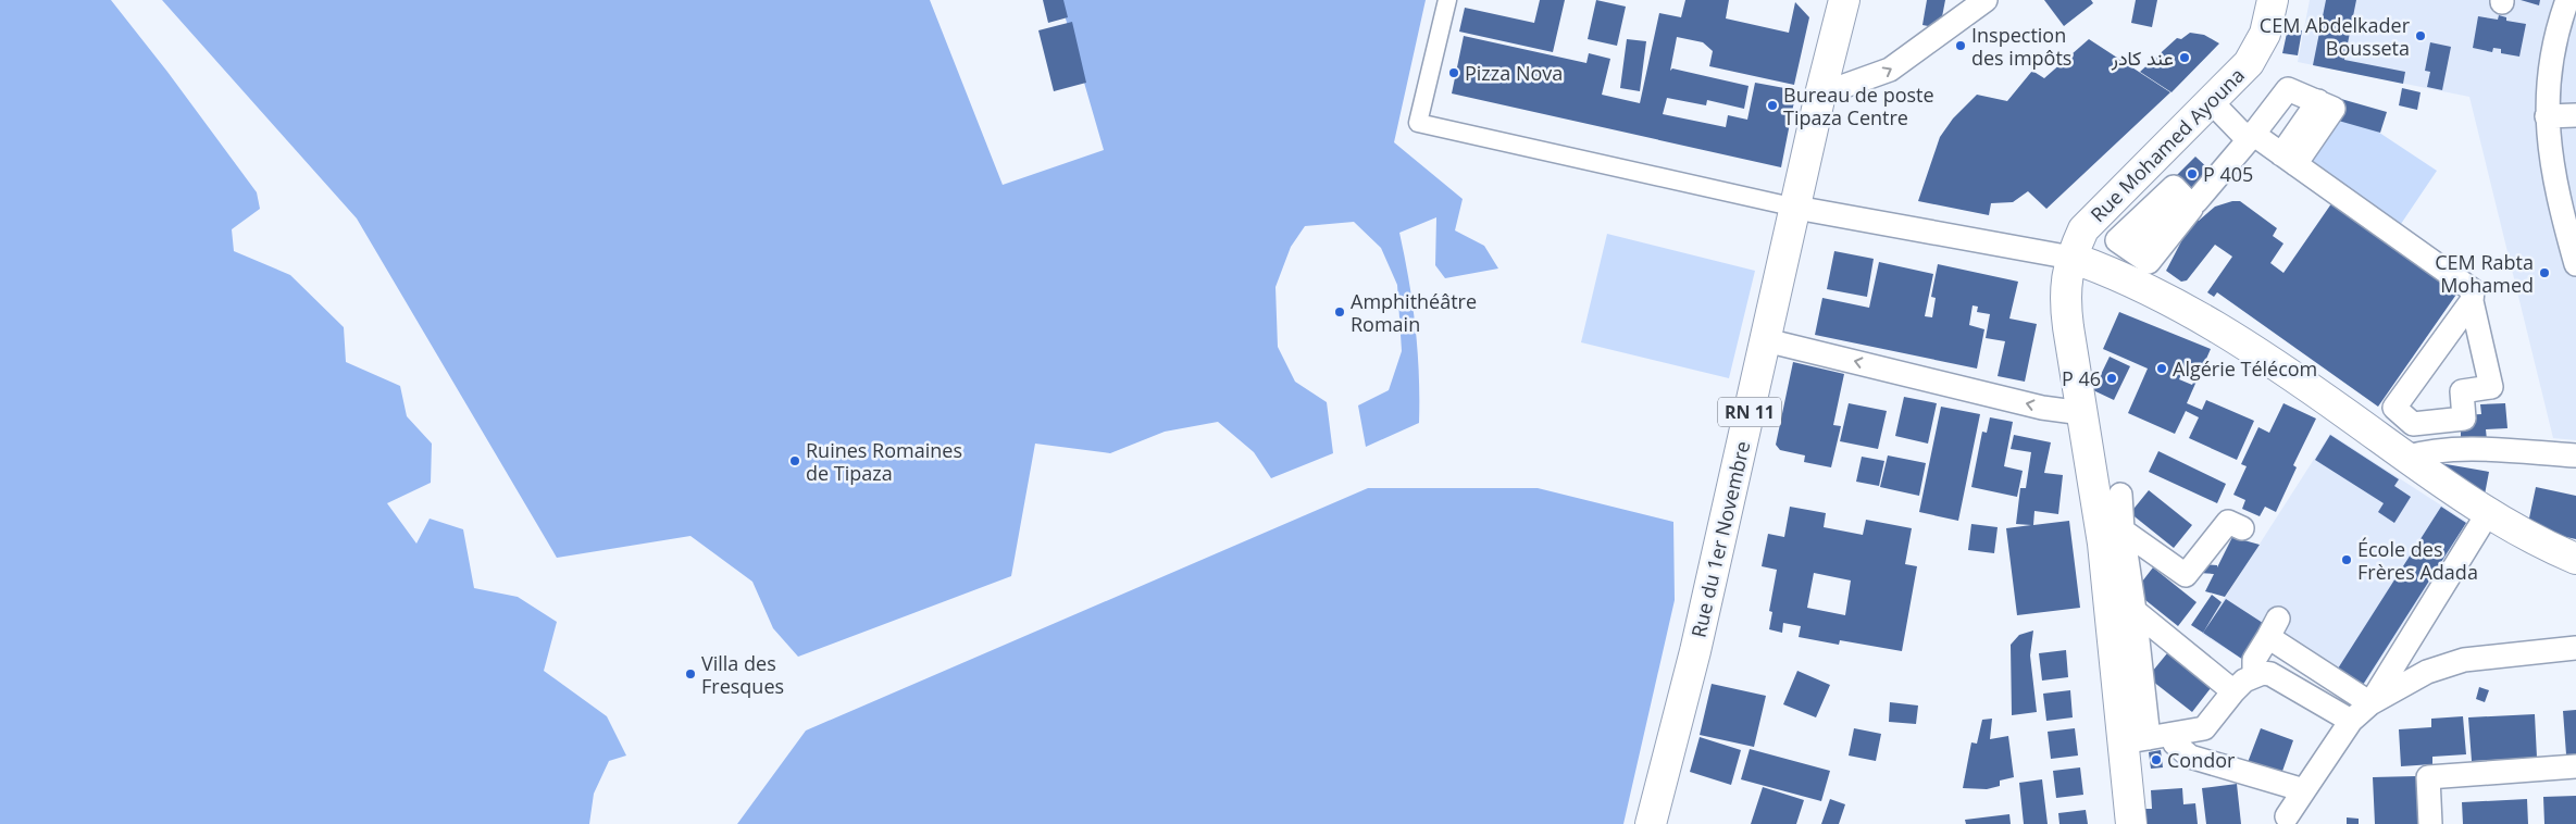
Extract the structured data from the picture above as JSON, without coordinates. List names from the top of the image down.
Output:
{
  "streets": {
    "main road": ["Rue Mohamed Ayouna", "RN 11", "Rue du 1er Novembre"]
  },
  "places": [
    "CEM Abdelkader Bousseta",
    "Inspection des impôts",
    "عند كادر",
    "Pizza Nova",
    "Bureau de poste Tipaza Centre",
    "P 405",
    "CEM Rabta Mohamed",
    "Amphithéâtre Romain",
    "Algérie Télécom",
    "P 46",
    "Ruines Romaines de Tipaza",
    "École des Frères Adada",
    "Villa des Fresques",
    "Condor"
  ]
}
